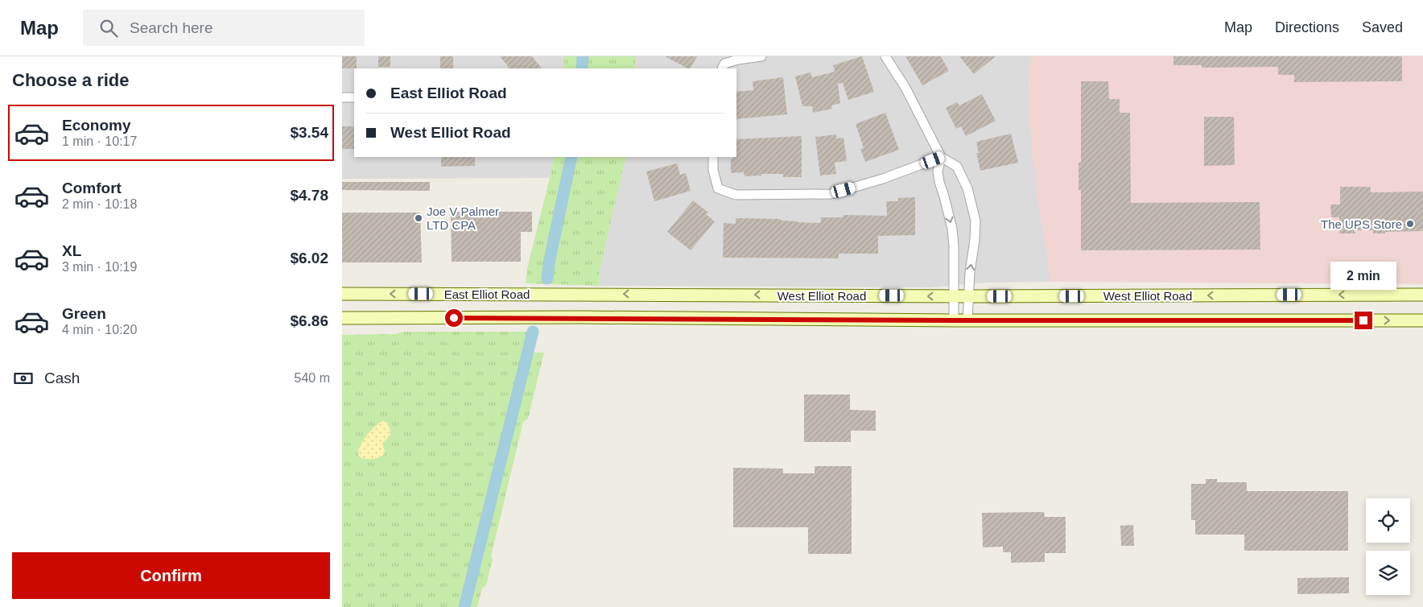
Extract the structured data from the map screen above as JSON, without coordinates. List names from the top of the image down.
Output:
{
  "streets": {
    "main road": ["East Elliot Road", "West Elliot Road"]
  },
  "crossings": [
    ["East Elliot Road", "West Elliot Road"]
  ],
  "places": ["Joe V Palmer LTD CPA", "The UPS Store"],
  "page": {
    "header": "Map",
    "search": "Search here",
    "nav": ["Map", "Directions", "Saved"],
    "heading": "Choose a ride",
    "banner": ["East Elliot Road", "West Elliot Road"],
    "list": [
      {
        "name": "Economy",
        "note": "1 min · 10:17",
        "value": "$3.54"
      },
      {
        "name": "Comfort",
        "note": "2 min · 10:18",
        "value": "$4.78"
      },
      {
        "name": "XL",
        "note": "3 min · 10:19",
        "value": "$6.02"
      },
      {
        "name": "Green",
        "note": "4 min · 10:20",
        "value": "$6.86"
      }
    ],
    "bubble": "2 min",
    "pay": ["Cash", "540 m"],
    "buttons": "Confirm"
  }
}
